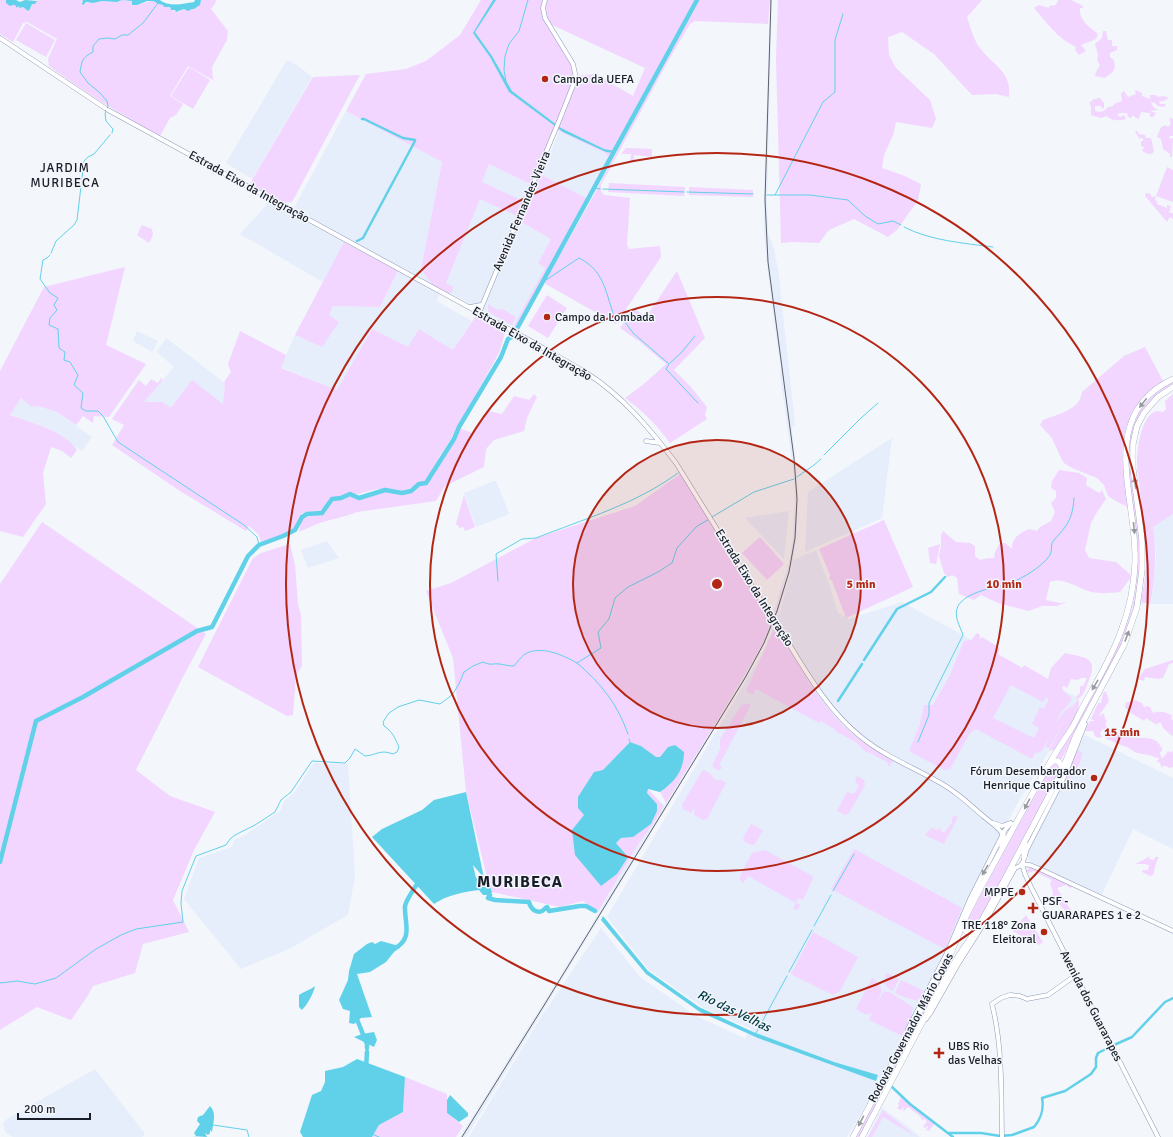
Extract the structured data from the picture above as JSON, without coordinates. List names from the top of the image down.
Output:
{
  "streets": {
    "highway": ["Rodovia Governador Mário Covas"],
    "main road": ["Estrada Eixo da Integração", "Avenida Fernandes Vieira", "Avenida dos Guararapes"]
  },
  "crossings": [
    ["Estrada Eixo da Integração", "Avenida Fernandes Vieira"]
  ],
  "districts": ["JARDIM MURIBECA", "MURIBECA"],
  "water": ["Rio das Velhas"],
  "places": {
    "other": [
      "Campo da UEFA",
      "Campo da Lombada",
      "Fórum Desembargador Henrique Capitulino",
      "MPPE",
      "TRE 118° Zona Eleitoral"
    ],
    "health": ["PSF - GUARARAPES 1 e 2", "UBS Rio das Velhas"]
  },
  "scale_bar": "200 m",
  "rings": ["5 min", "10 min", "15 min"]
}
